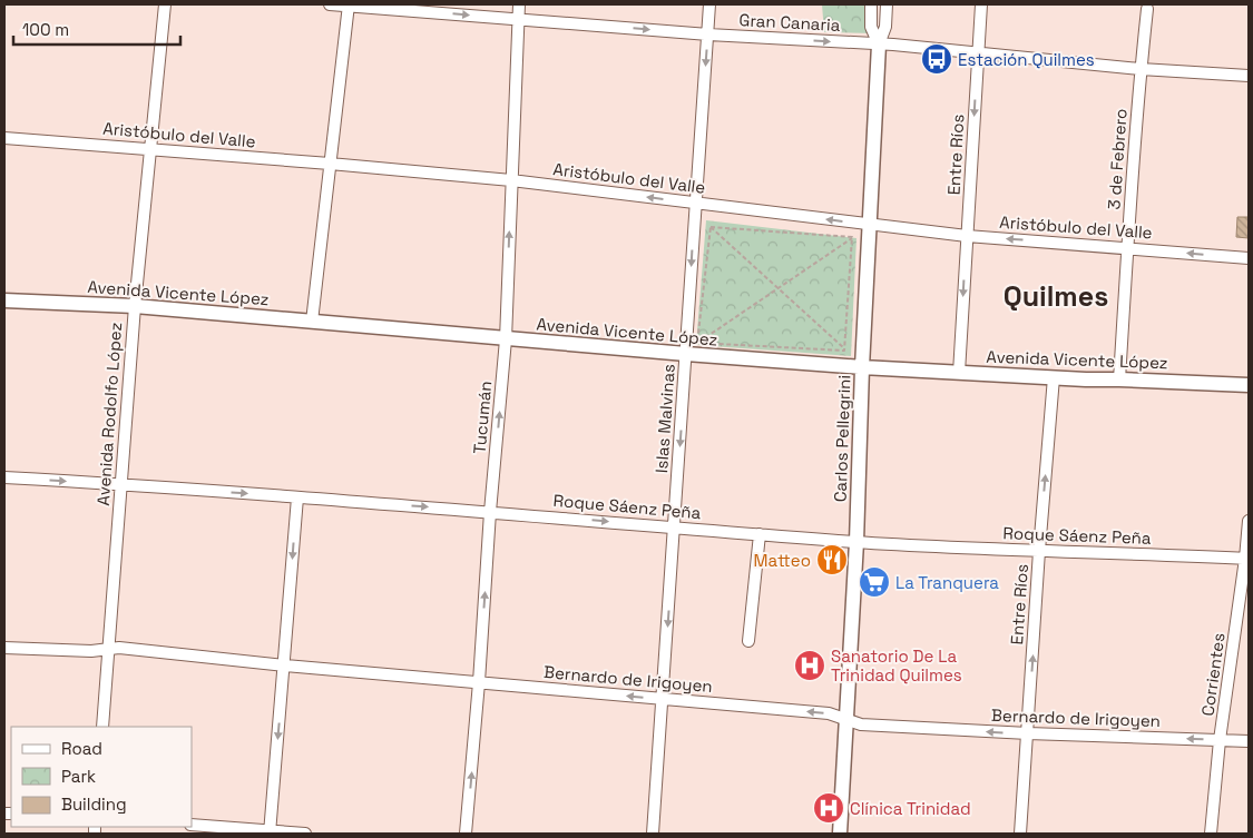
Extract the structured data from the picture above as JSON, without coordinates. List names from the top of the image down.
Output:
{
  "streets": {
    "main road": ["Avenida Vicente López", "Carlos Pellegrini"],
    "street": [
      "Gran Canaria",
      "Aristóbulo del Valle",
      "Entre Ríos",
      "3 de Febrero",
      "Avenida Rodolfo López",
      "Tucumán",
      "Islas Malvinas",
      "Roque Sáenz Peña",
      "Corrientes",
      "Bernardo de Irigoyen"
    ]
  },
  "crossings": [
    ["Gran Canaria", "Entre Ríos"],
    ["Gran Canaria", "3 de Febrero"],
    ["Gran Canaria", "Tucumán"],
    ["Gran Canaria", "Islas Malvinas"],
    ["Gran Canaria", "Carlos Pellegrini"],
    ["Aristóbulo del Valle", "Entre Ríos"],
    ["Aristóbulo del Valle", "3 de Febrero"],
    ["Aristóbulo del Valle", "Avenida Rodolfo López"],
    ["Aristóbulo del Valle", "Tucumán"],
    ["Aristóbulo del Valle", "Islas Malvinas"],
    ["Aristóbulo del Valle", "Carlos Pellegrini"],
    ["Entre Ríos", "Avenida Vicente López"],
    ["Entre Ríos", "Roque Sáenz Peña"],
    ["Entre Ríos", "Bernardo de Irigoyen"],
    ["3 de Febrero", "Avenida Vicente López"],
    ["Avenida Vicente López", "Avenida Rodolfo López"],
    ["Avenida Vicente López", "Tucumán"],
    ["Avenida Vicente López", "Islas Malvinas"],
    ["Avenida Vicente López", "Carlos Pellegrini"],
    ["Avenida Rodolfo López", "Roque Sáenz Peña"],
    ["Avenida Rodolfo López", "Bernardo de Irigoyen"],
    ["Tucumán", "Roque Sáenz Peña"],
    ["Tucumán", "Bernardo de Irigoyen"],
    ["Islas Malvinas", "Roque Sáenz Peña"],
    ["Islas Malvinas", "Bernardo de Irigoyen"],
    ["Carlos Pellegrini", "Roque Sáenz Peña"],
    ["Carlos Pellegrini", "Bernardo de Irigoyen"],
    ["Roque Sáenz Peña", "Corrientes"],
    ["Corrientes", "Bernardo de Irigoyen"]
  ],
  "one_way": [
    "Gran Canaria",
    "Aristóbulo del Valle",
    "Tucumán",
    "Islas Malvinas",
    "Roque Sáenz Peña",
    "Bernardo de Irigoyen"
  ],
  "districts": ["Quilmes"],
  "places": {
    "bus stop": ["Estación Quilmes"],
    "restaurant": ["Matteo"],
    "supermarket": ["La Tranquera"],
    "hospital": ["Sanatorio De La Trinidad Quilmes", "Clínica Trinidad"]
  },
  "legend": ["Road", "Park", "Building"],
  "scale_bar": "100 m"
}
